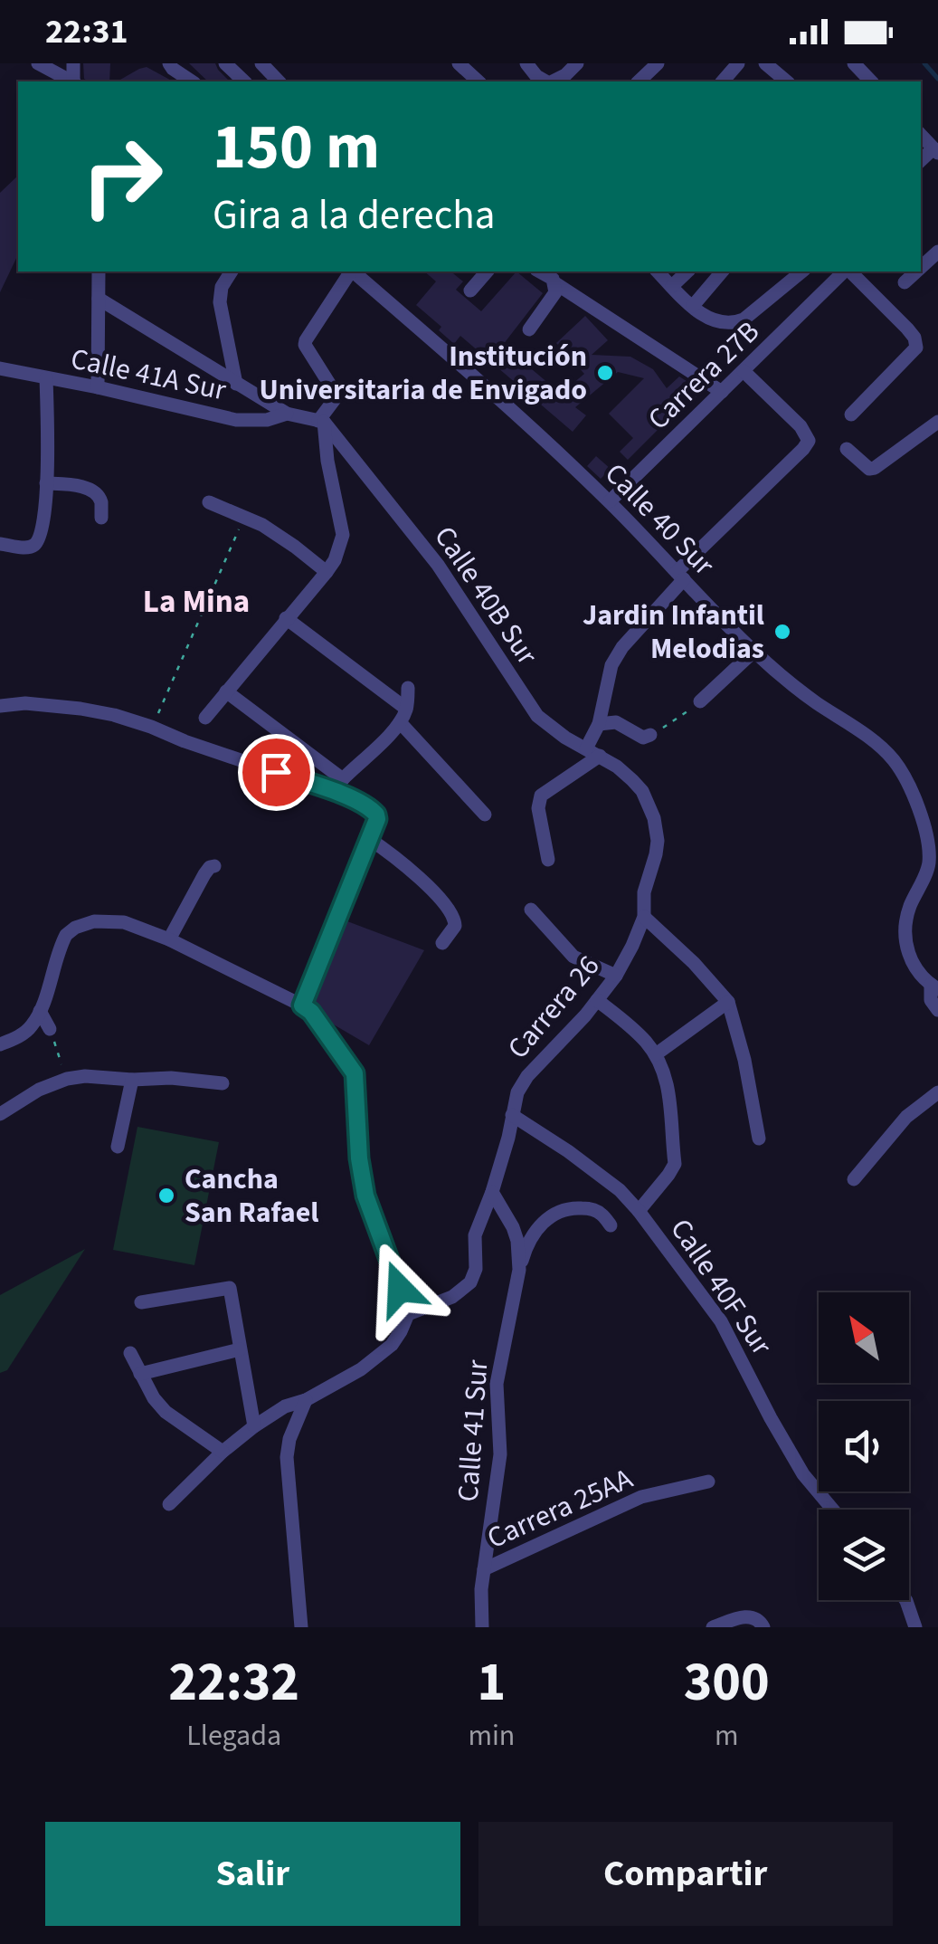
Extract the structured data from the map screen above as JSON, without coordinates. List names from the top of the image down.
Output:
{
  "streets": {
    "street": [
      "Calle 41A Sur",
      "Carrera 27B",
      "Calle 40 Sur",
      "Calle 40B Sur",
      "Carrera 26",
      "Calle 40F Sur",
      "Calle 41 Sur",
      "Carrera 25AA"
    ]
  },
  "crossings": [
    ["Carrera 27B", "Calle 40 Sur"],
    ["Calle 40B Sur", "Carrera 26"],
    ["Carrera 26", "Calle 40F Sur"],
    ["Carrera 26", "Calle 41 Sur"],
    ["Calle 41 Sur", "Carrera 25AA"]
  ],
  "districts": ["La Mina"],
  "places": ["Institución Universitaria de Envigado", "Jardin Infantil Melodias", "Cancha San Rafael"],
  "north": "top left",
  "page": {
    "status": "22:31",
    "turn": ["150 m", "Gira a la derecha"],
    "eta": [
      "22:32",
      "Llegada",
      "1",
      "min",
      "300",
      "m"
    ],
    "buttons": ["Salir", "Compartir"]
  }
}
